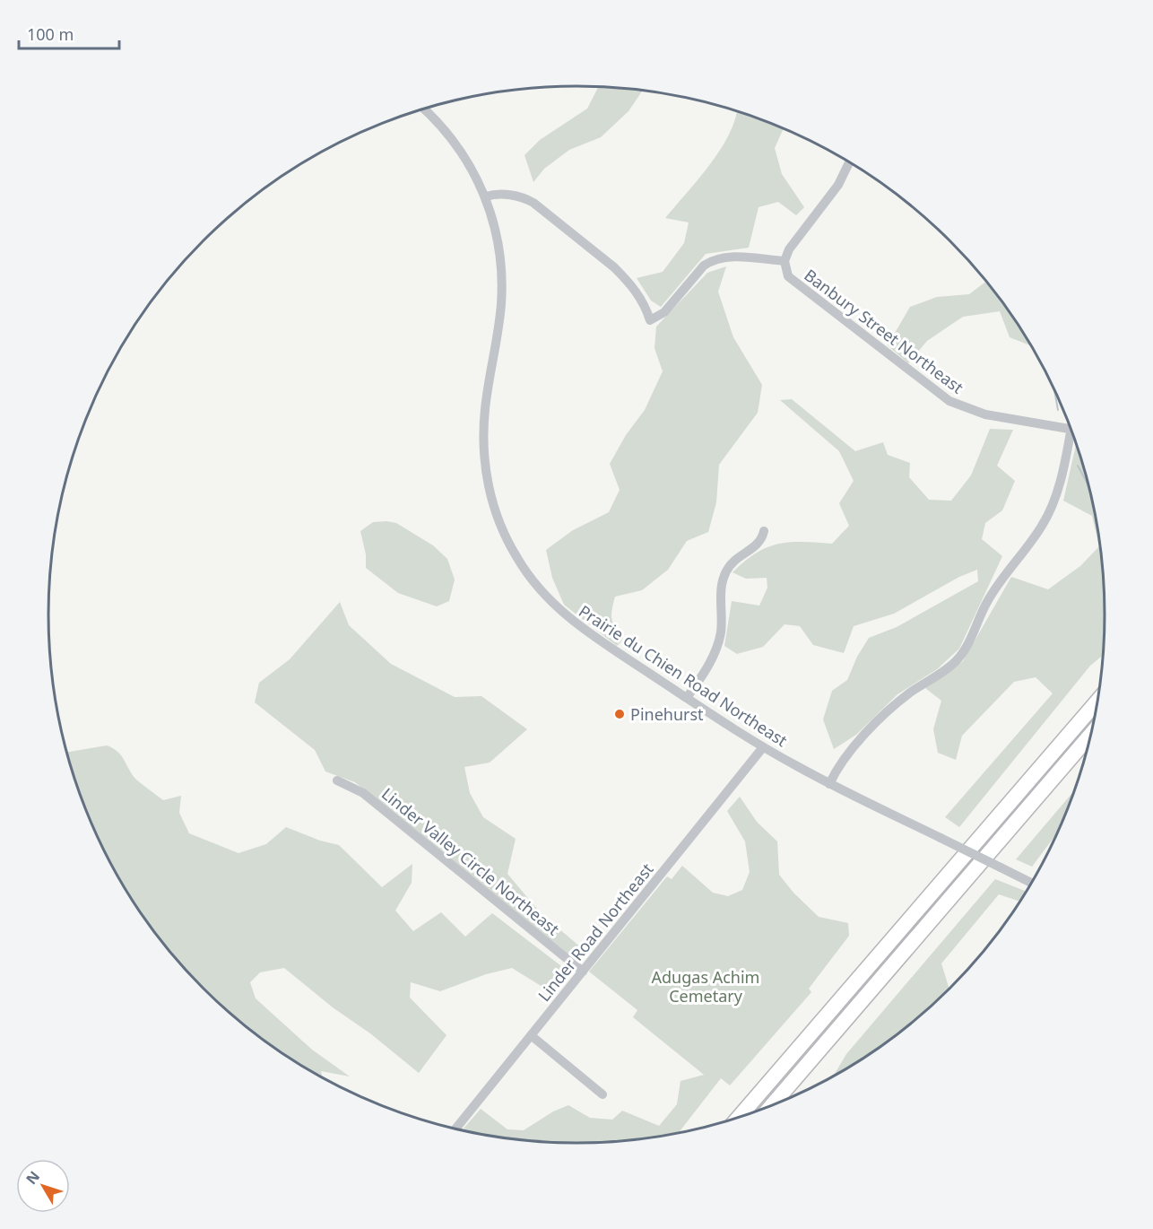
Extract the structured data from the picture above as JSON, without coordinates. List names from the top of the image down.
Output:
{
  "streets": {
    "street": [
      "Banbury Street Northeast",
      "Prairie du Chien Road Northeast",
      "Linder Valley Circle Northeast",
      "Linder Road Northeast"
    ]
  },
  "crossings": [
    ["Prairie du Chien Road Northeast", "Linder Road Northeast"],
    ["Linder Valley Circle Northeast", "Linder Road Northeast"]
  ],
  "parks": ["Adugas Achim Cemetary"],
  "places": ["Pinehurst"],
  "scale_bar": "100 m",
  "north": "top left"
}
